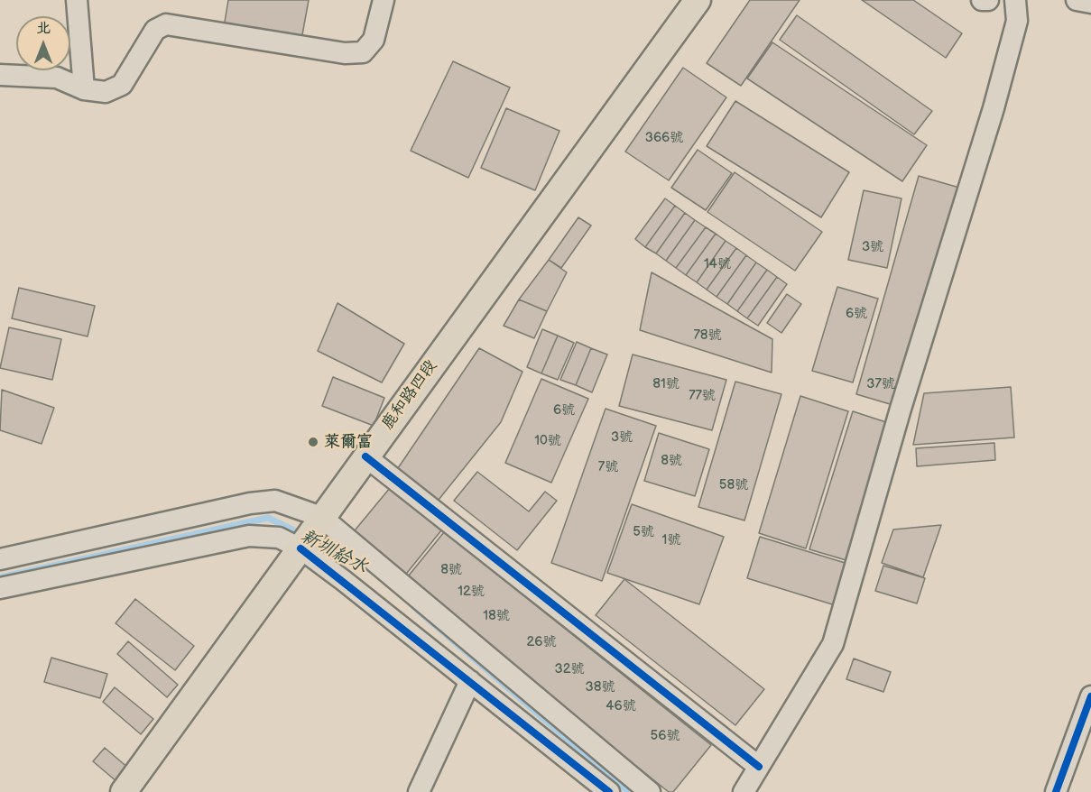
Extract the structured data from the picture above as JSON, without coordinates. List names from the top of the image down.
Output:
{
  "streets": {
    "main road": ["鹿和路四段"]
  },
  "water": ["新圳給水"],
  "places": ["萊爾富"],
  "house_numbers": [
    "366號",
    "3號",
    "14號",
    "6號",
    "78號",
    "81號",
    "37號",
    "77號",
    "6號",
    "3號",
    "10號",
    "8號",
    "7號",
    "58號",
    "5號",
    "1號",
    "8號",
    "12號",
    "18號",
    "26號",
    "32號",
    "38號",
    "46號",
    "56號"
  ],
  "north": "top"
}
